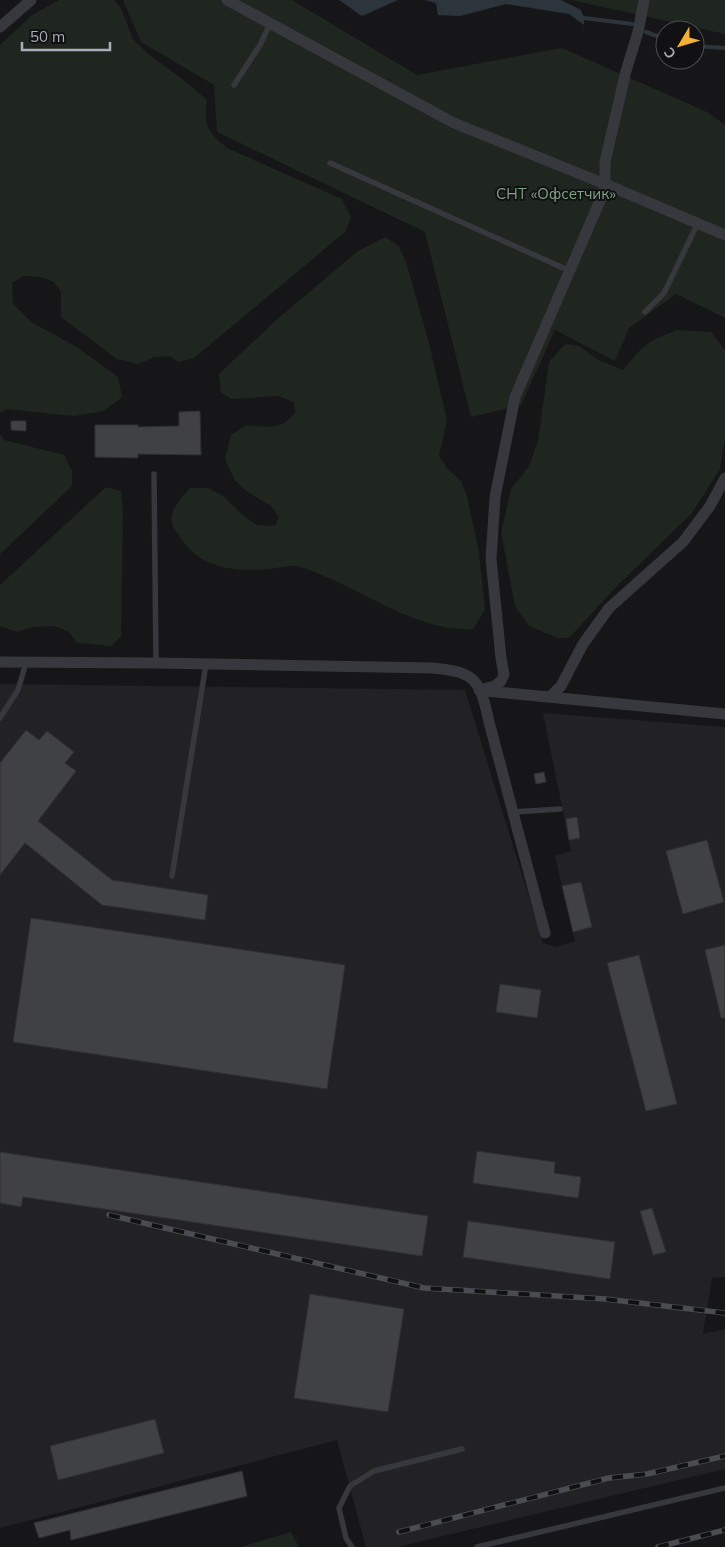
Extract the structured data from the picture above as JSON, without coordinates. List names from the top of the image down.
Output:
{
  "parks": ["СНТ «Офсетчик»"],
  "scale_bar": "50 m",
  "north": "bottom left"
}
